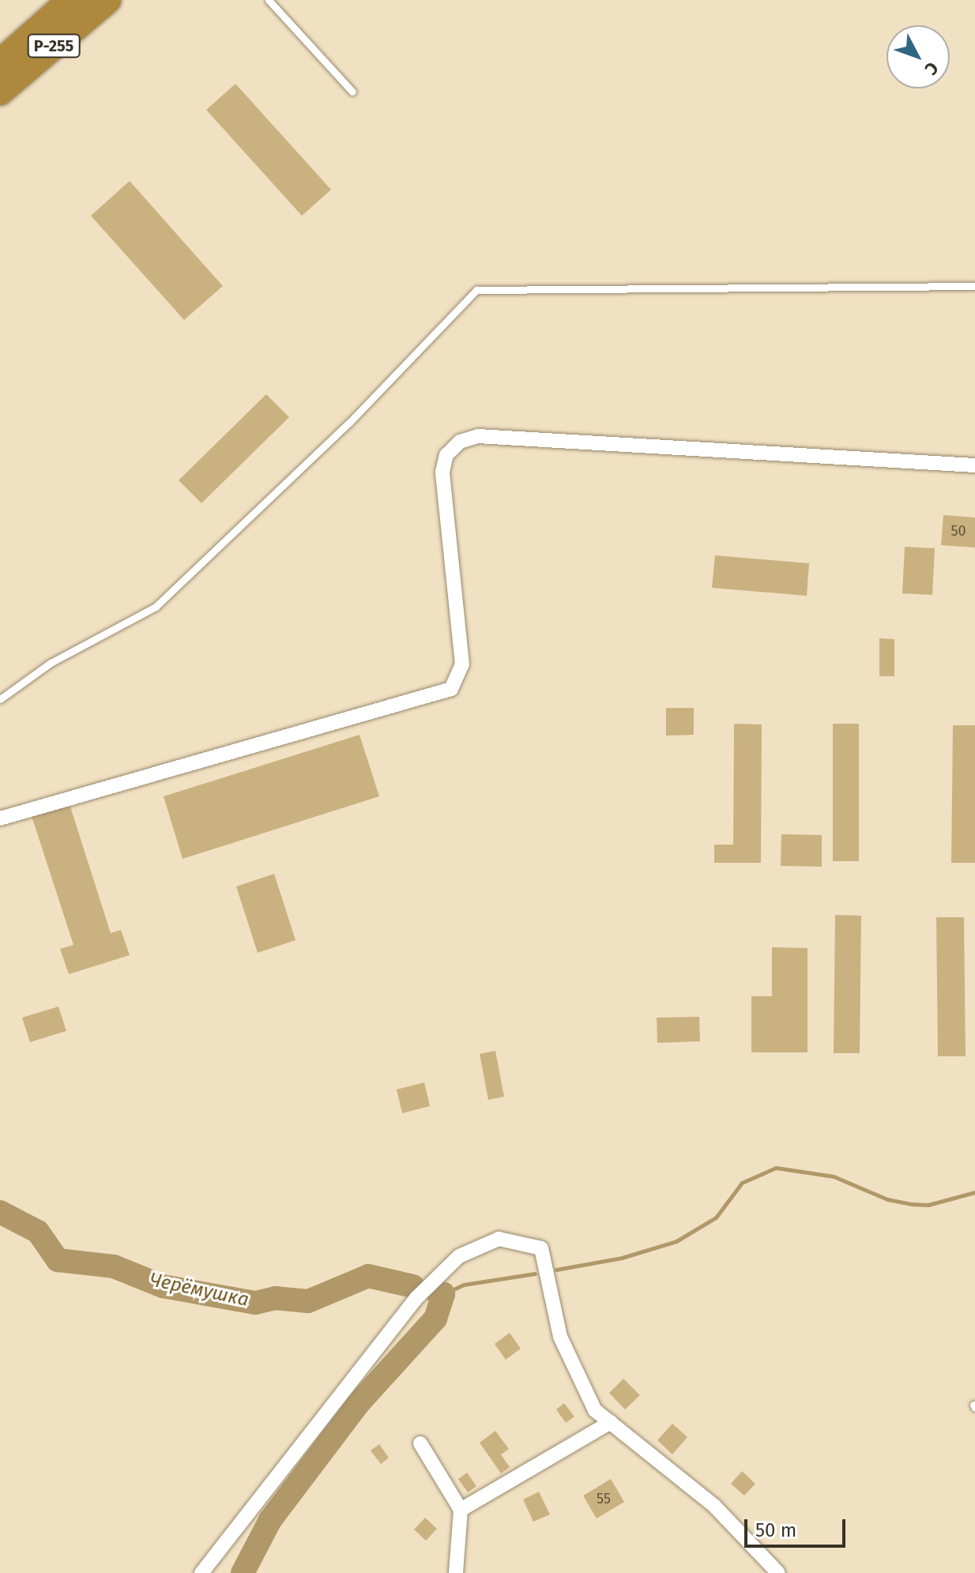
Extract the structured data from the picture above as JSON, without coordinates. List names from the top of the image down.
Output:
{
  "streets": {
    "highway": ["Р-255"]
  },
  "water": ["Черёмушка"],
  "house_numbers": ["50", "55"],
  "scale_bar": "50 m",
  "north": "bottom right"
}
